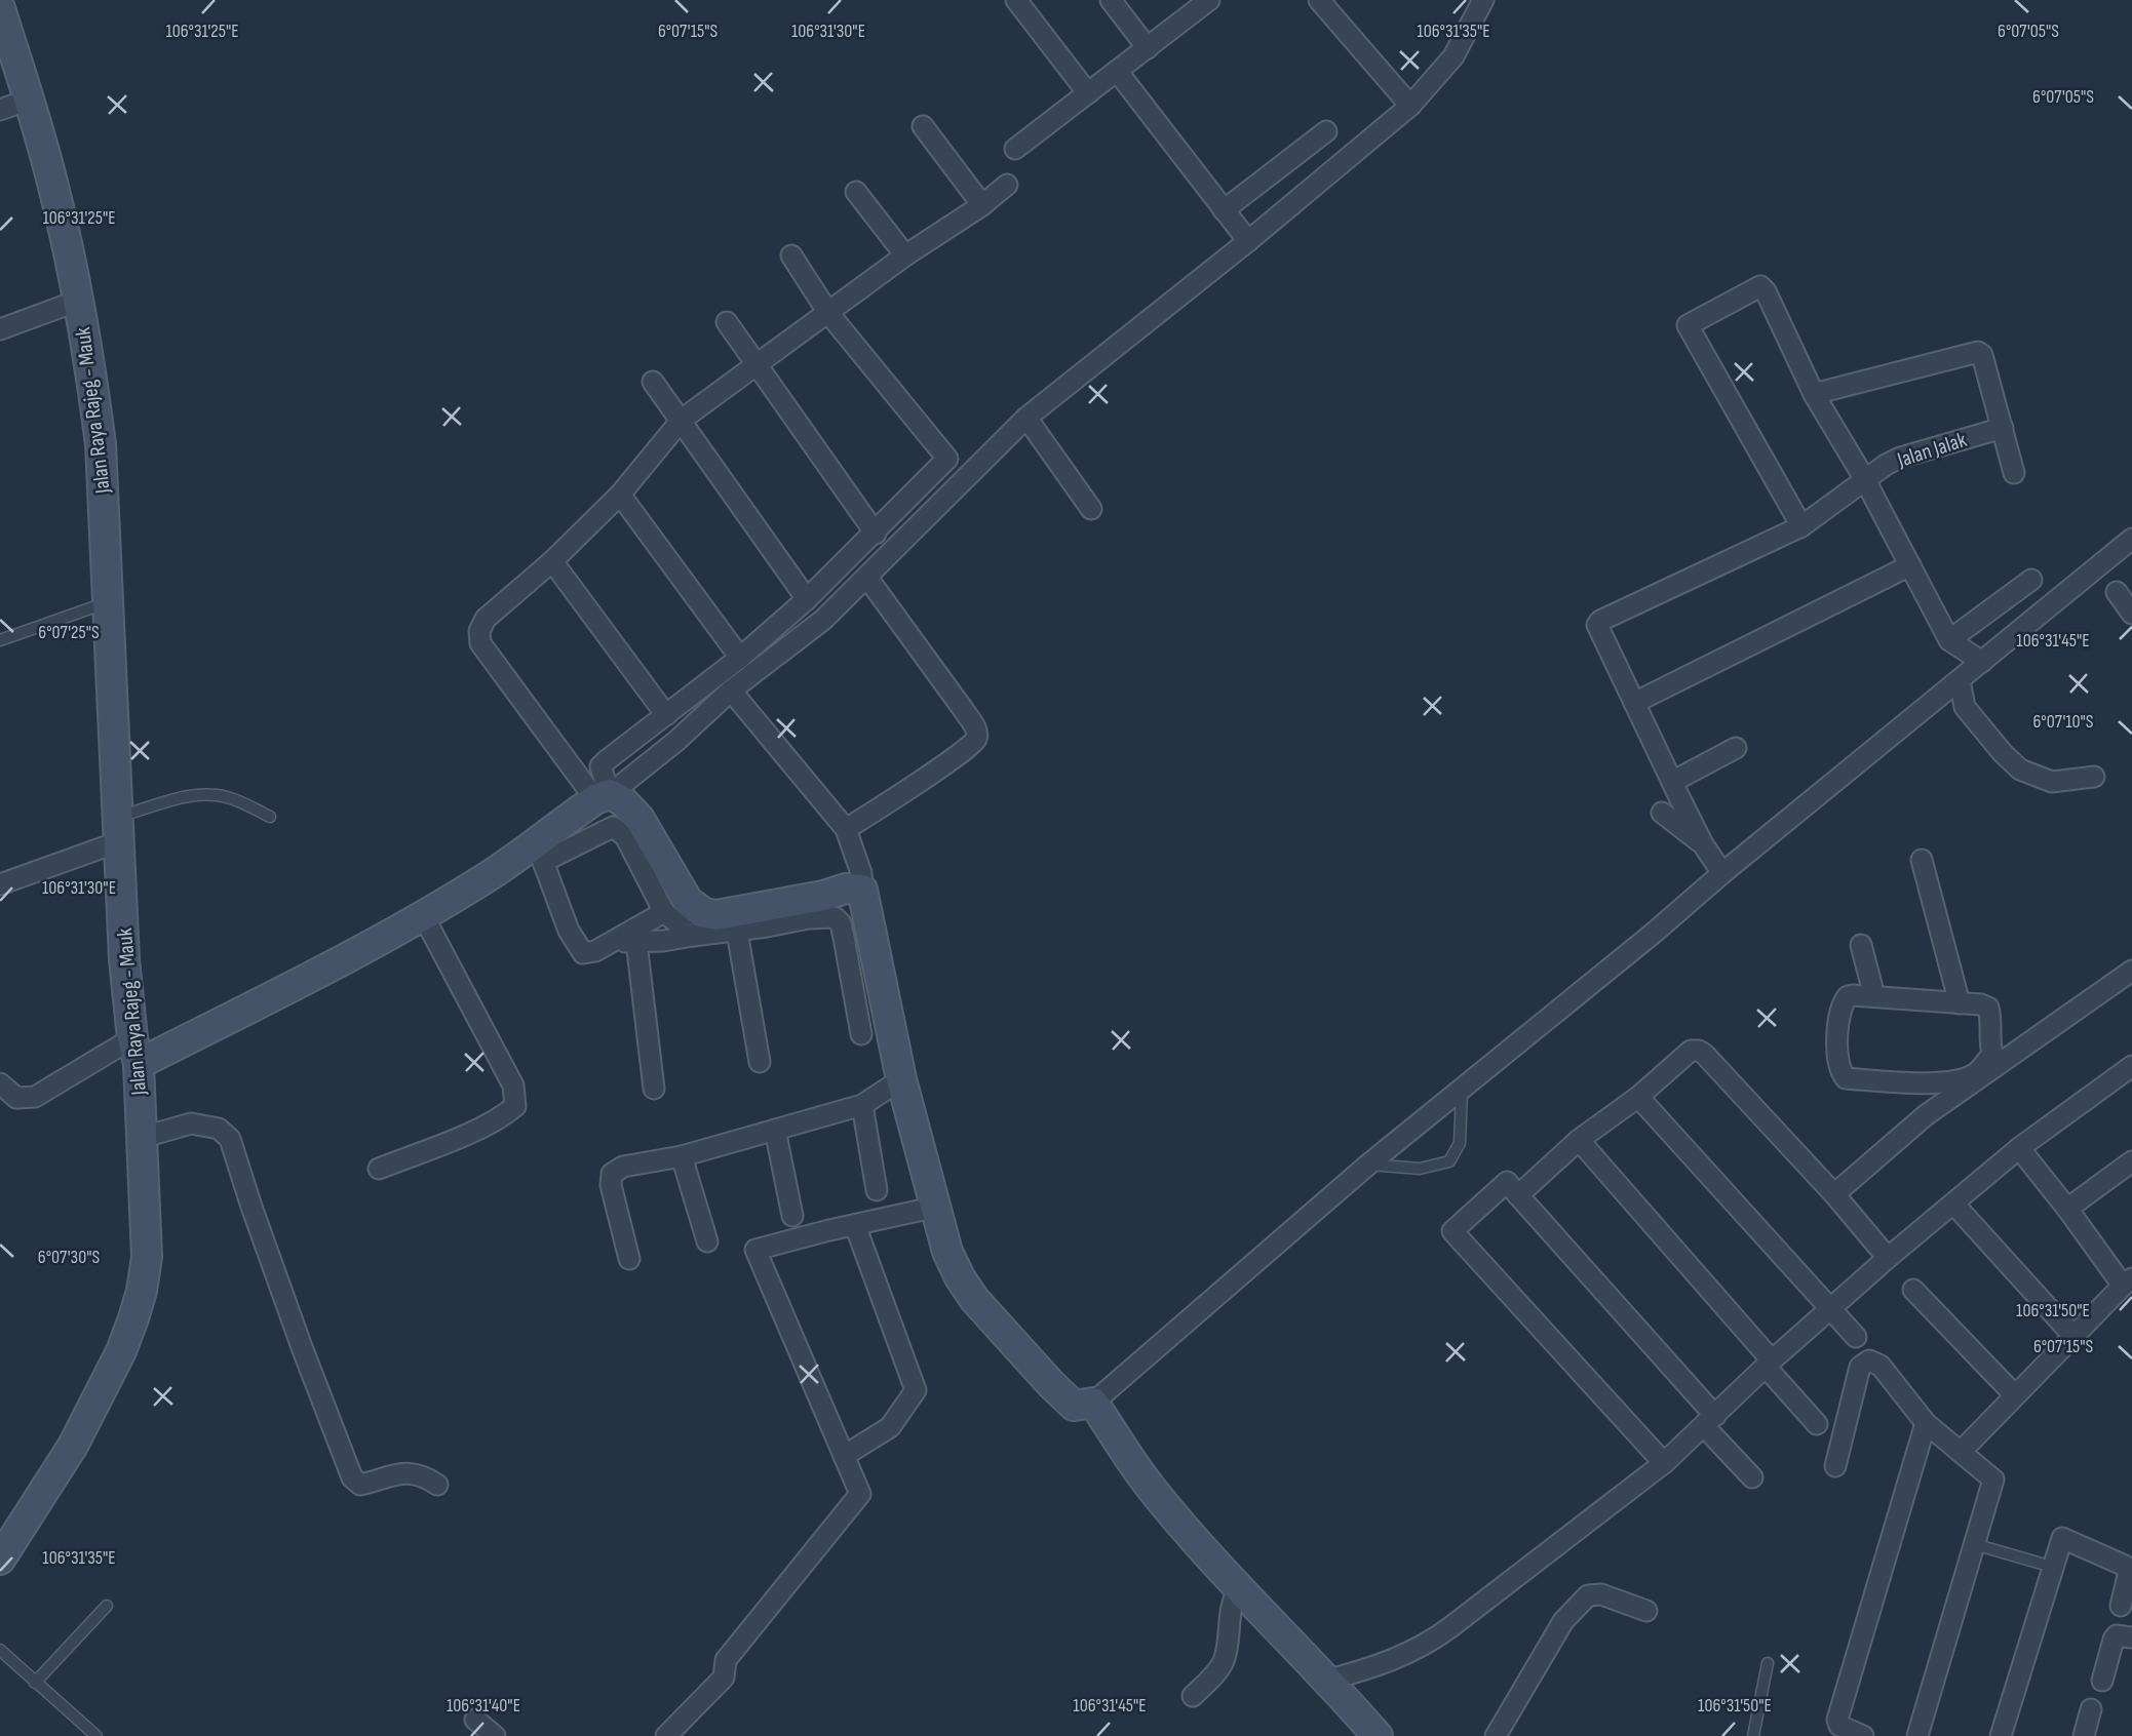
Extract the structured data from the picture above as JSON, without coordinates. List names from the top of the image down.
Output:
{
  "streets": {
    "street": ["Jalan Raya Rajeg - Mauk", "Jalan Jalak"]
  },
  "coordinates": [
    "6°07'15\"S",
    "6°07'05\"S",
    "106°31'25\"E",
    "106°31'30\"E",
    "106°31'35\"E",
    "6°07'25\"S",
    "106°31'45\"E",
    "6°07'10\"S",
    "6°07'30\"S",
    "106°31'50\"E",
    "106°31'40\"E"
  ]
}
